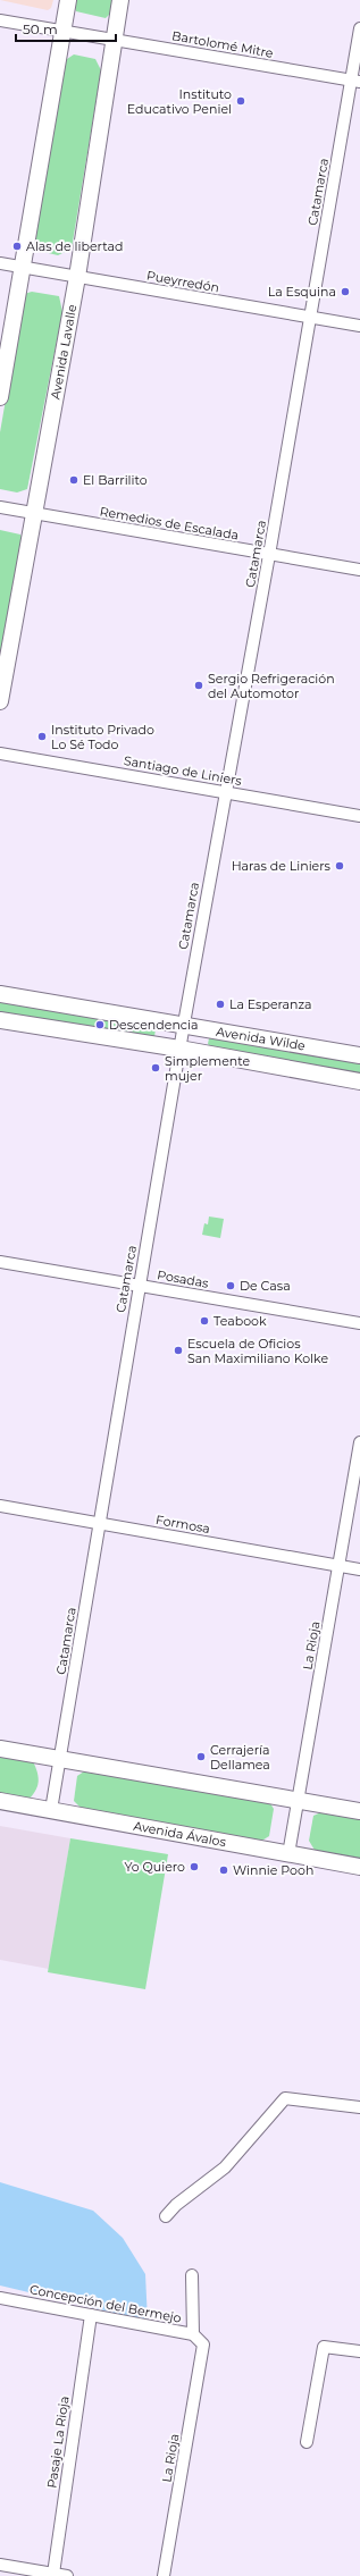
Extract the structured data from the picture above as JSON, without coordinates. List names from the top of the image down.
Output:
{
  "streets": {
    "main road": ["Avenida Lavalle", "Avenida Wilde", "Avenida Ávalos"],
    "street": [
      "Bartolomé Mitre",
      "Catamarca",
      "Pueyrredón",
      "Remedios de Escalada",
      "Santiago de Liniers",
      "Posadas",
      "Formosa",
      "La Rioja",
      "Concepción del Bermejo",
      "Pasaje La Rioja"
    ]
  },
  "crossings": [
    ["Bartolomé Mitre", "Catamarca"],
    ["Bartolomé Mitre", "Avenida Lavalle"],
    ["Catamarca", "Pueyrredón"],
    ["Catamarca", "Remedios de Escalada"],
    ["Catamarca", "Santiago de Liniers"],
    ["Catamarca", "Avenida Wilde"],
    ["Catamarca", "Posadas"],
    ["Catamarca", "Formosa"],
    ["Catamarca", "Avenida Ávalos"],
    ["Pueyrredón", "Avenida Lavalle"],
    ["Avenida Lavalle", "Remedios de Escalada"],
    ["Formosa", "La Rioja"],
    ["La Rioja", "Avenida Ávalos"],
    ["La Rioja", "Concepción del Bermejo"],
    ["Concepción del Bermejo", "Pasaje La Rioja"]
  ],
  "places": [
    "Instituto Educativo Peniel",
    "Alas de libertad",
    "La Esquina",
    "El Barrilito",
    "Sergio Refrigeración del Automotor",
    "Instituto Privado Lo Sé Todo",
    "Haras de Liniers",
    "La Esperanza",
    "Descendencia",
    "Simplemente mujer",
    "De Casa",
    "Teabook",
    "Escuela de Oficios San Maximiliano Kolke",
    "Cerrajería Dellamea",
    "Yo Quiero",
    "Winnie Pooh"
  ],
  "scale_bar": "50 m"
}
